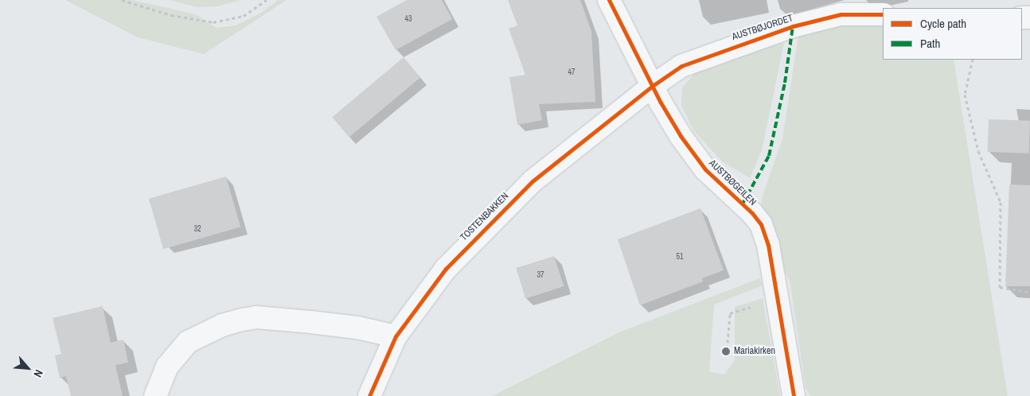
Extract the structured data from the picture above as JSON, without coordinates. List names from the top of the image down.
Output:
{
  "streets": {
    "street": ["AUSTBØJORDET", "AUSTBØGEILEN", "TOSTENBAKKEN"]
  },
  "crossings": [
    ["AUSTBØJORDET", "AUSTBØGEILEN"],
    ["AUSTBØJORDET", "TOSTENBAKKEN"],
    ["AUSTBØGEILEN", "TOSTENBAKKEN"]
  ],
  "places": ["Mariakirken"],
  "house_numbers": [
    "43",
    "47",
    "32",
    "51",
    "37"
  ],
  "legend": ["Cycle path", "Path"],
  "north": "bottom right"
}
